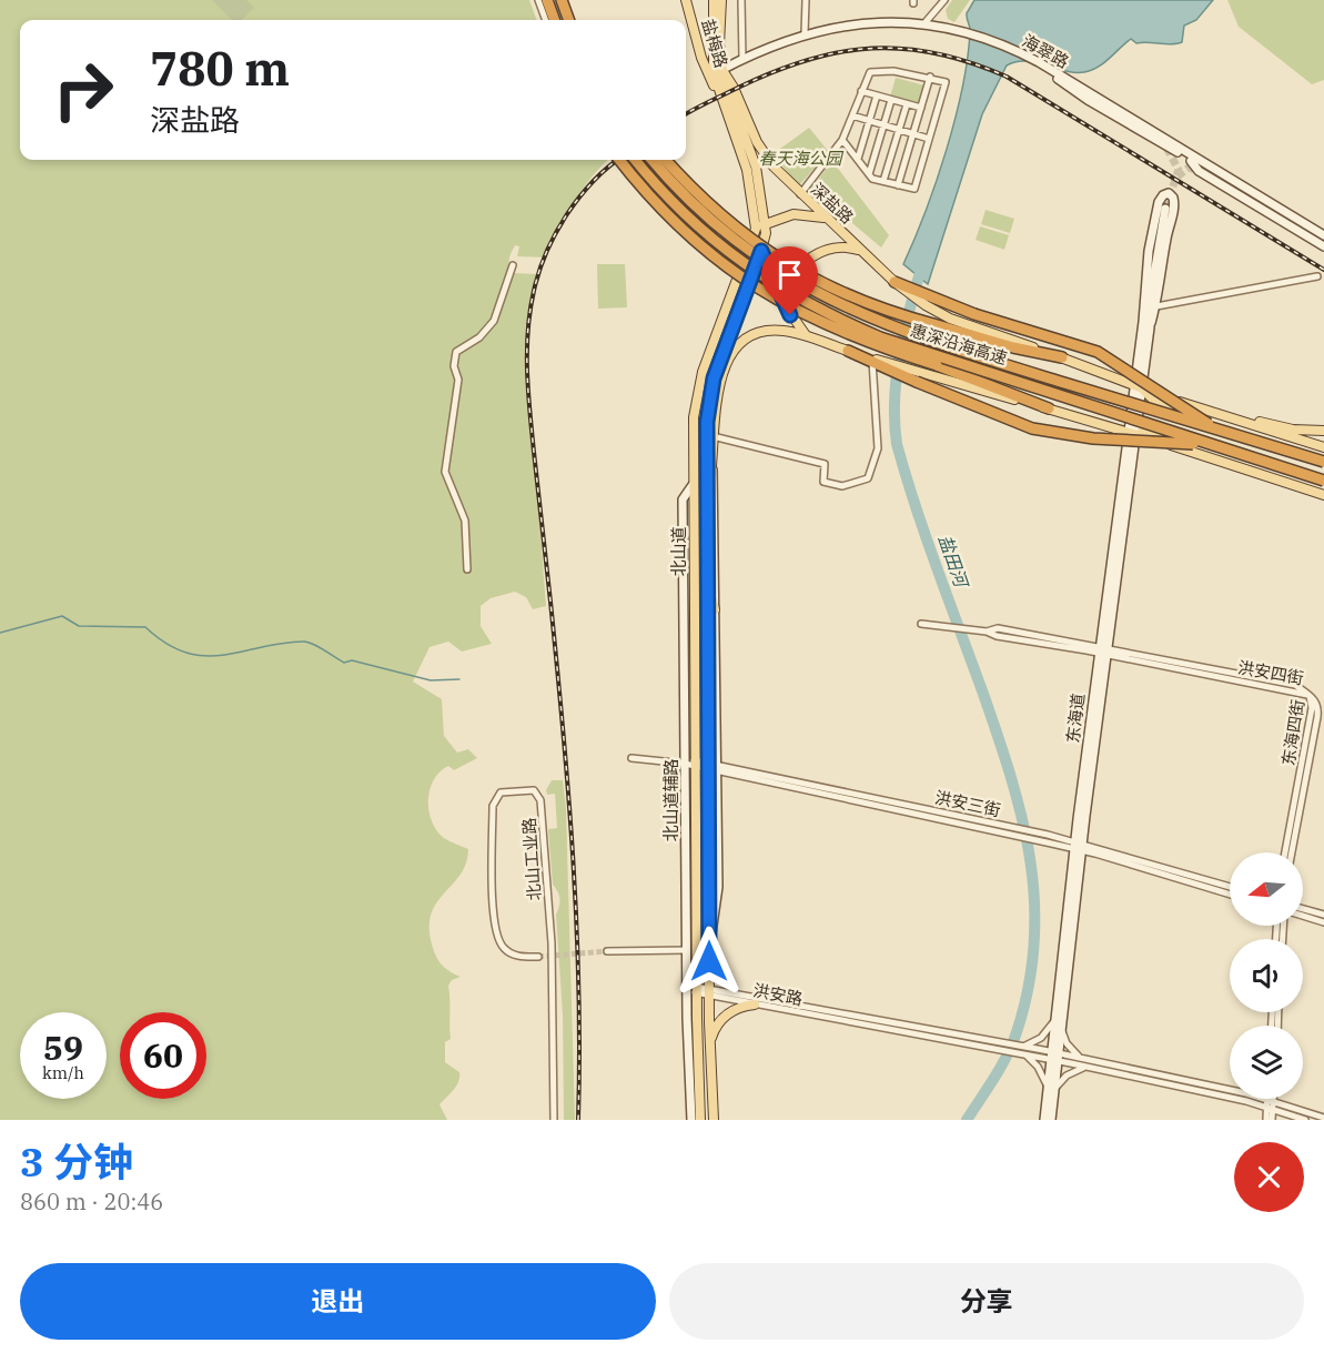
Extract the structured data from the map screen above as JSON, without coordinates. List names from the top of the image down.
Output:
{
  "streets": {
    "highway": ["惠深沿海高速"],
    "main road": ["盐梅路", "深盐路", "北山道"],
    "street": [
      "海翠路",
      "洪安四街",
      "东海道",
      "东海四街",
      "北山道辅路",
      "洪安三街",
      "北山工业路",
      "洪安路"
    ]
  },
  "crossings": [
    ["盐梅路", "北山道"],
    ["海翠路", "深盐路"],
    ["海翠路", "北山道"],
    ["深盐路", "北山道"],
    ["北山道", "北山道辅路"],
    ["北山道", "洪安三街"],
    ["北山道", "洪安路"],
    ["洪安四街", "东海道"],
    ["洪安四街", "东海四街"],
    ["东海道", "洪安三街"],
    ["东海道", "洪安路"],
    ["北山道辅路", "洪安路"]
  ],
  "water": ["盐田河"],
  "parks": ["春天海公园"],
  "north": "left",
  "page": {
    "turn": ["780 m", "深盐路"],
    "speed": "59 km/h",
    "limit": "60",
    "heading": ["3 分钟", "860 m · 20:46"],
    "buttons": ["退出", "分享"]
  }
}
